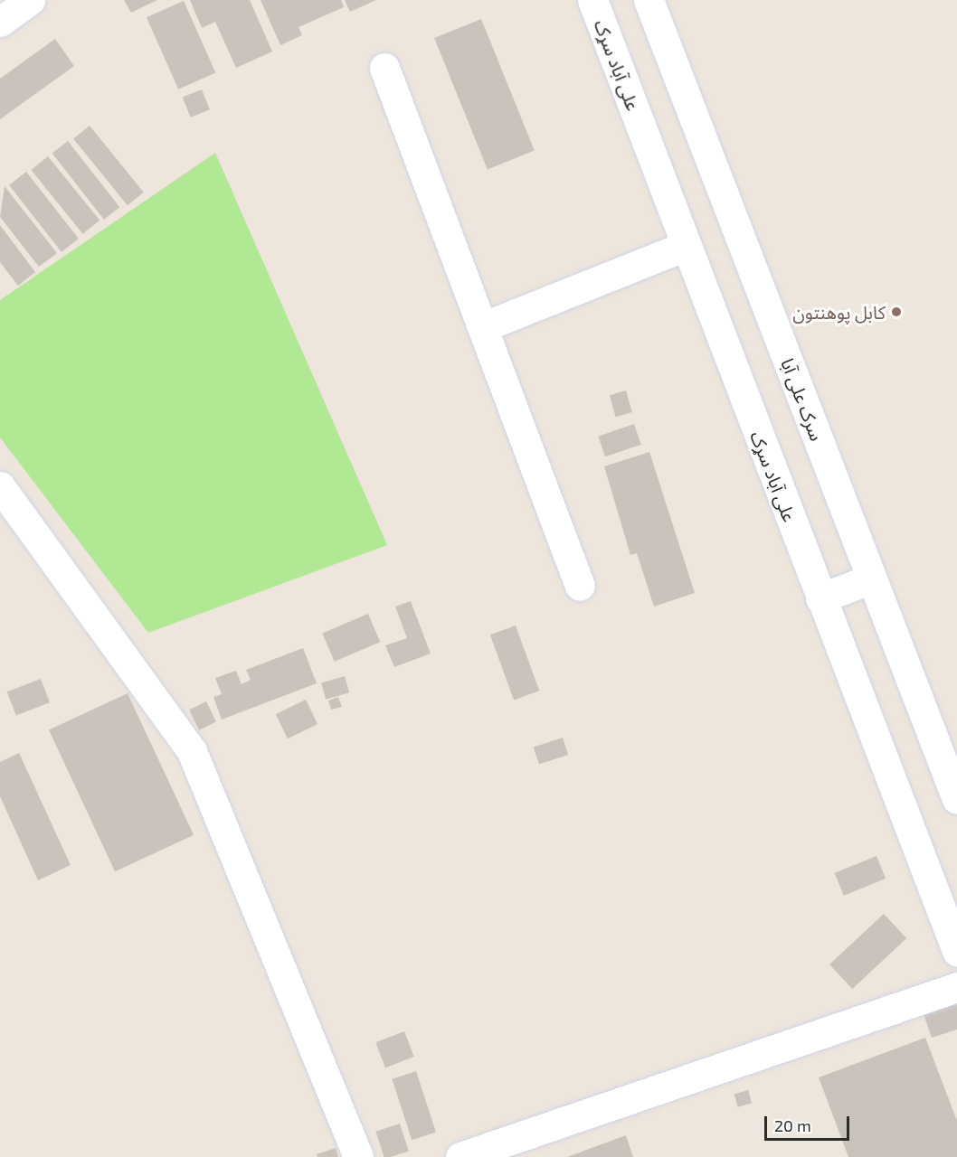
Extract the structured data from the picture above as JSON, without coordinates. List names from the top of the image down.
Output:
{
  "streets": {
    "street": ["علی آباد سړک", "سرک علی آبا"]
  },
  "places": ["کابل پوهنتون"],
  "scale_bar": "20 m"
}
